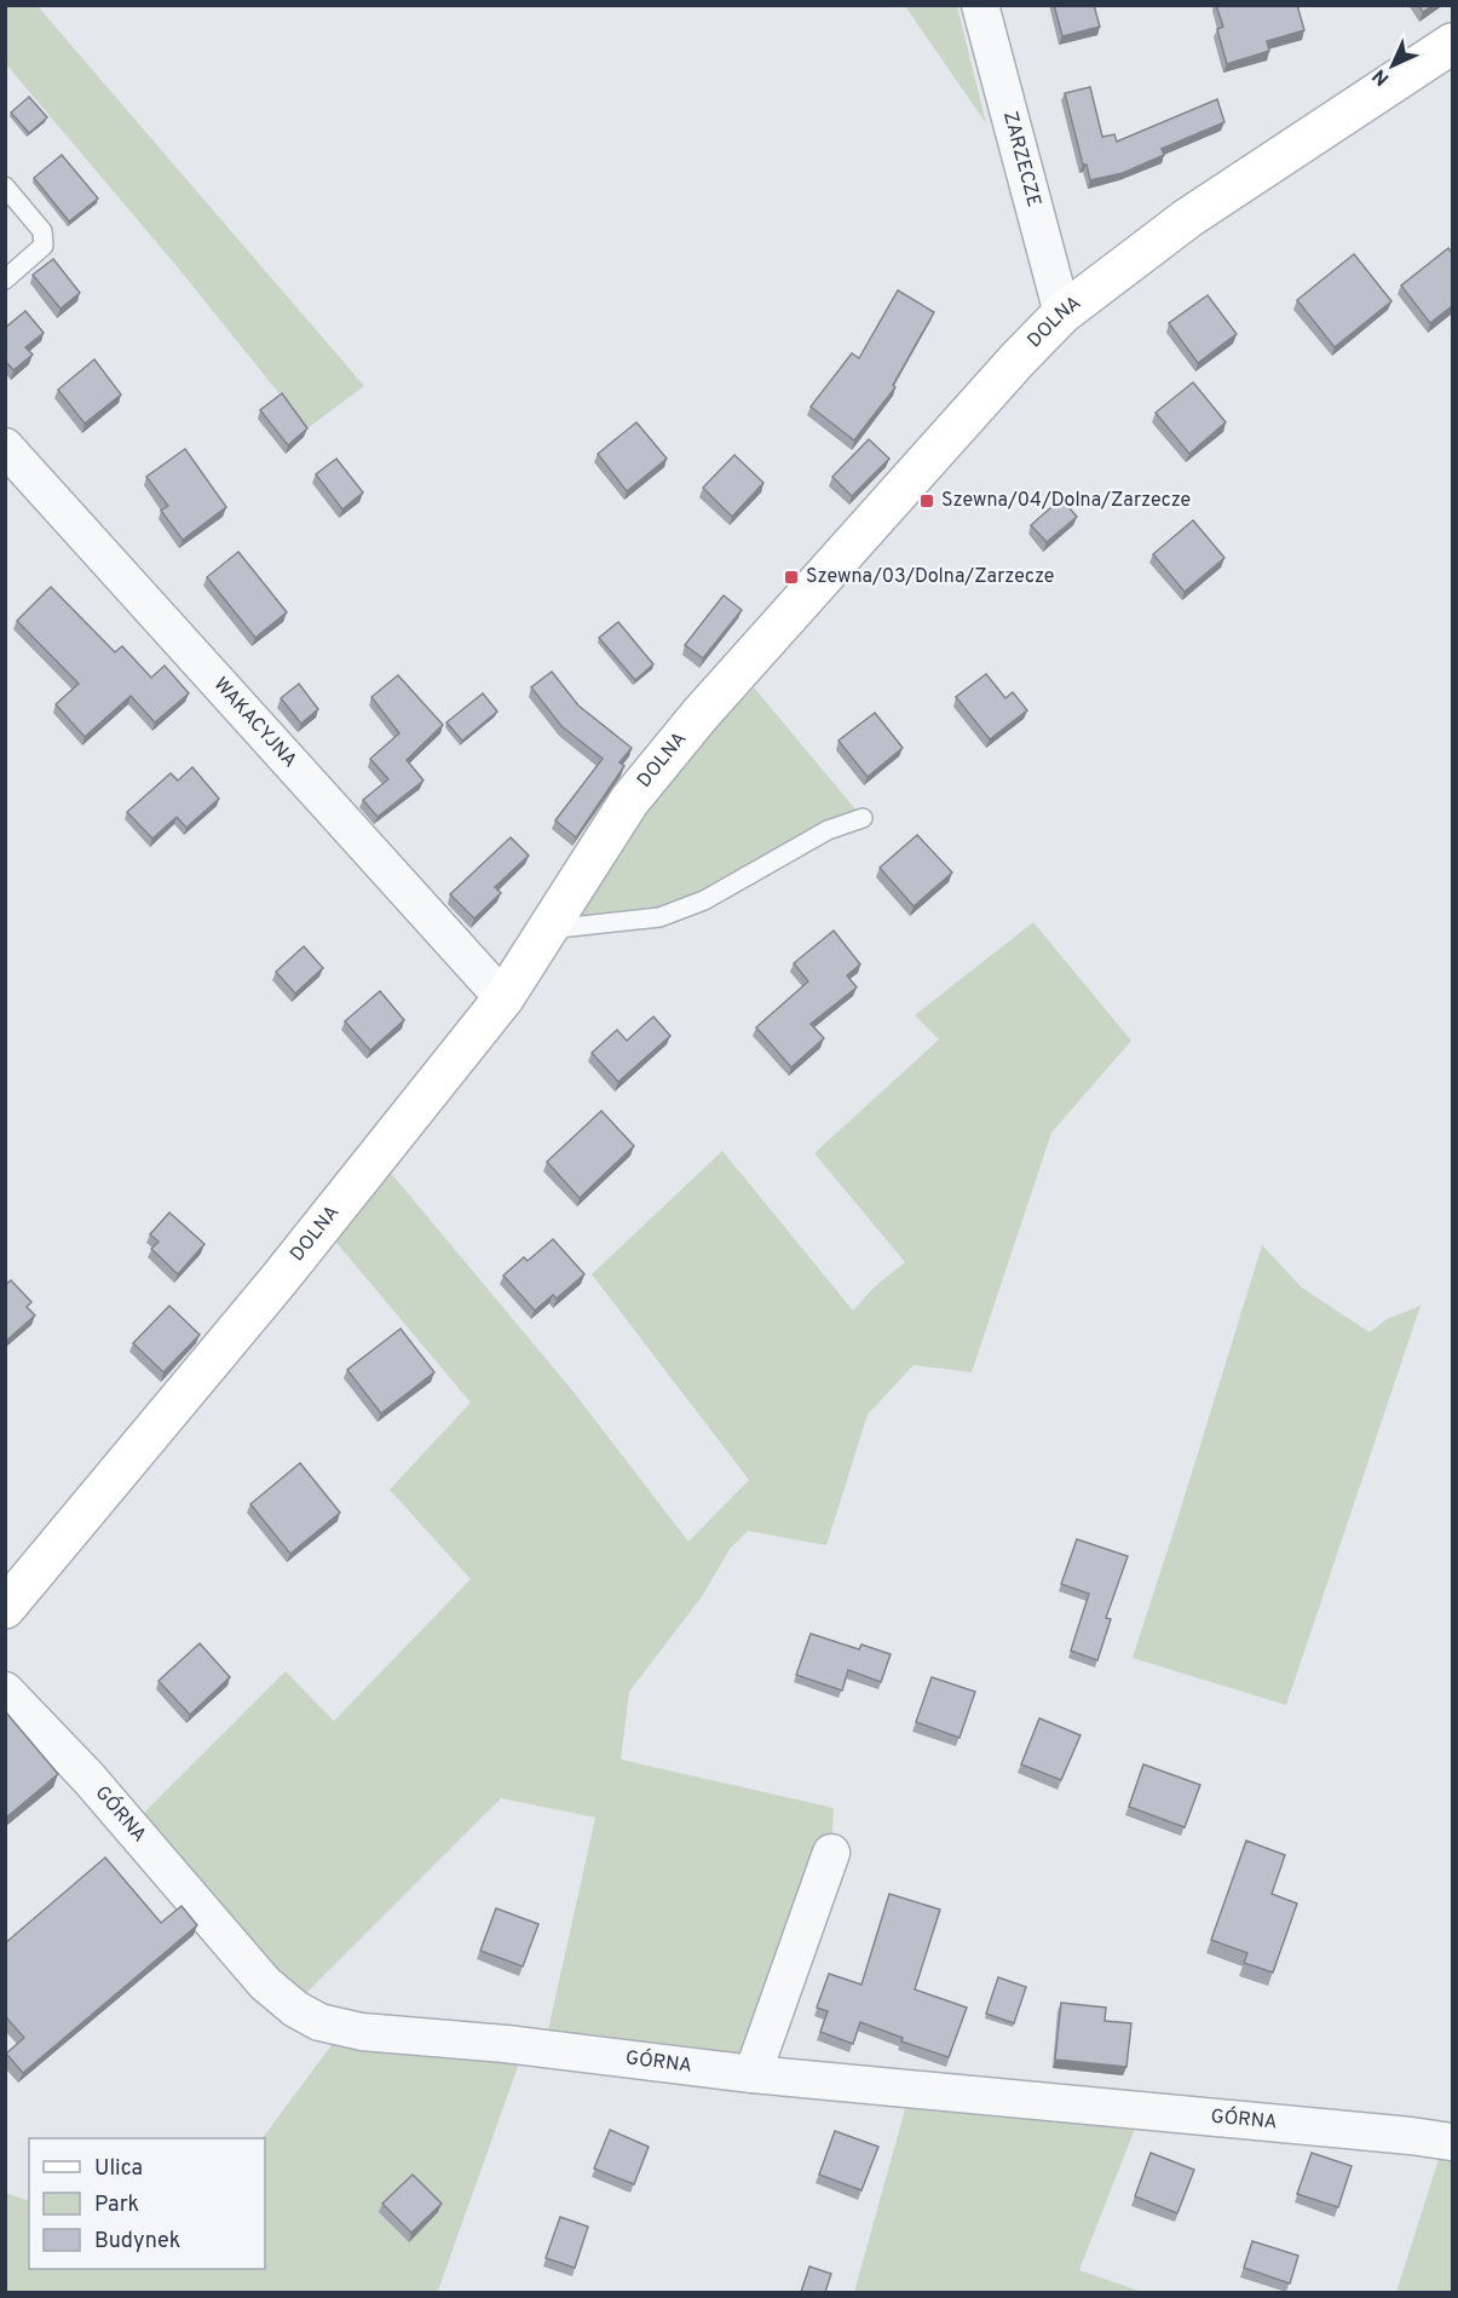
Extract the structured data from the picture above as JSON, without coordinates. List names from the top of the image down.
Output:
{
  "streets": {
    "street": [
      "ZARZECZE",
      "DOLNA",
      "WAKACYJNA",
      "GÓRNA"
    ]
  },
  "crossings": [
    ["ZARZECZE", "DOLNA"],
    ["DOLNA", "WAKACYJNA"]
  ],
  "places": {
    "transit": ["Szewna/04/Dolna/Zarzecze", "Szewna/03/Dolna/Zarzecze"]
  },
  "legend": ["Ulica", "Park", "Budynek"],
  "north": "bottom left"
}
